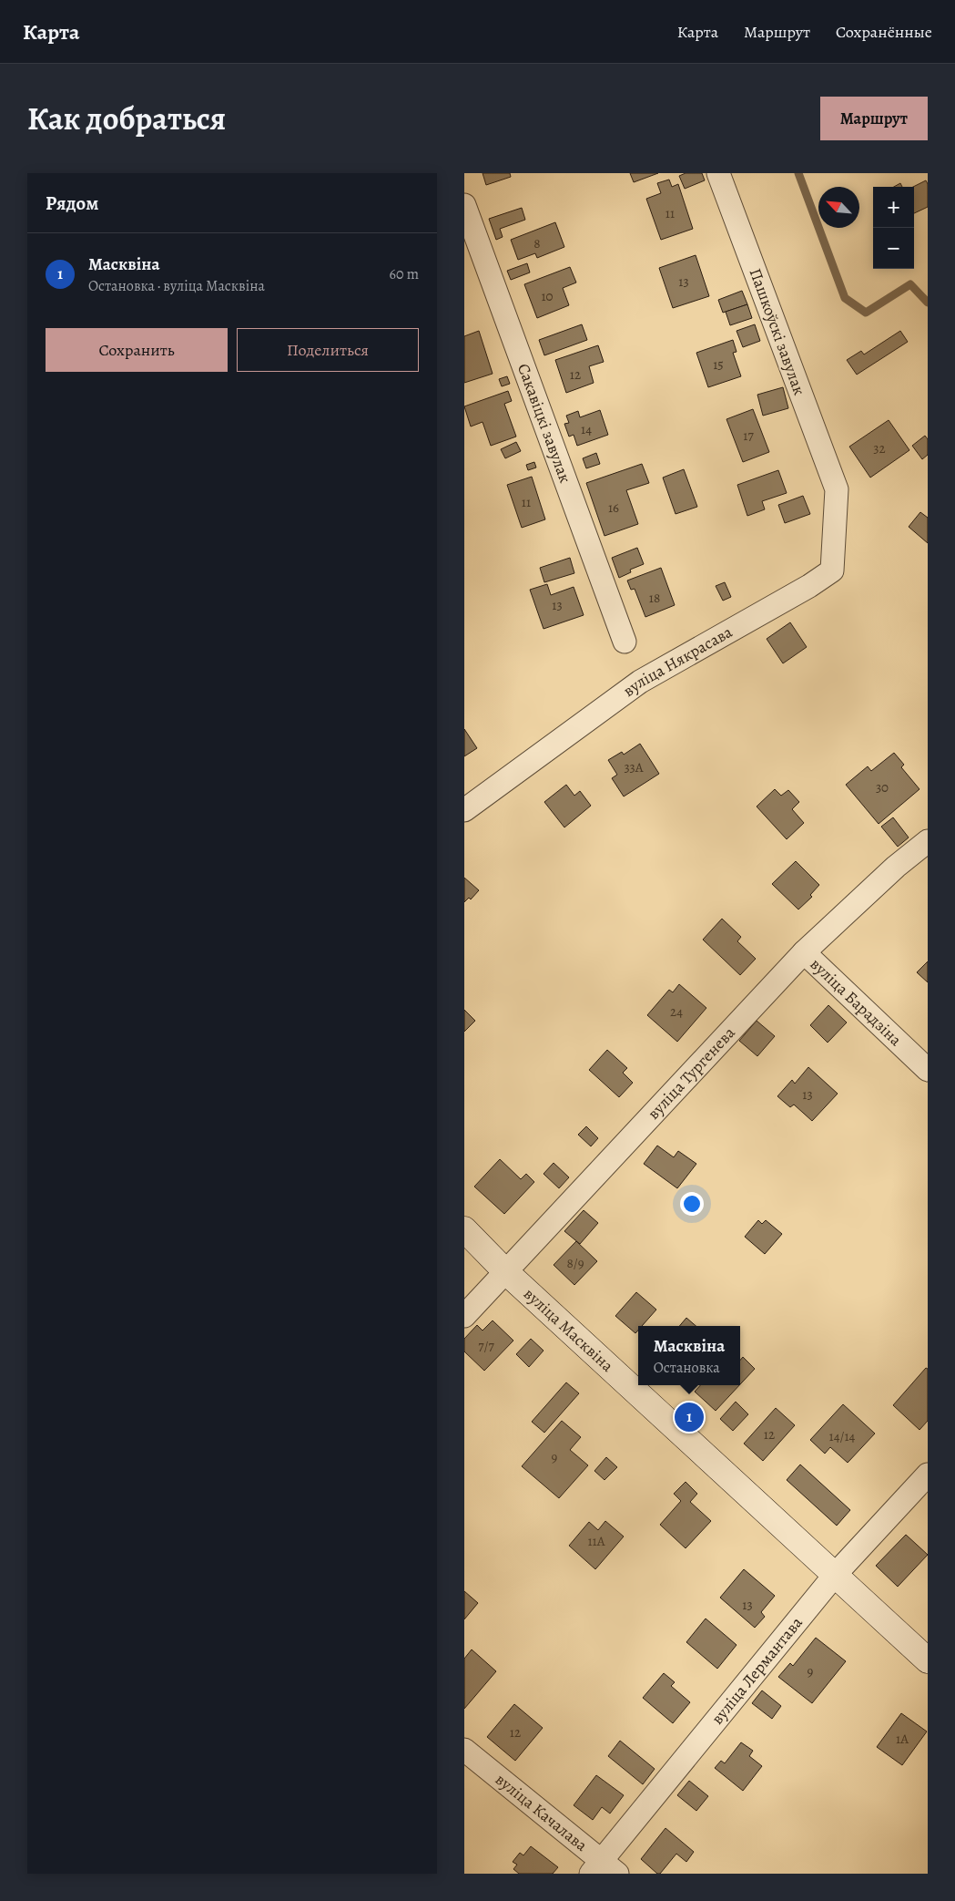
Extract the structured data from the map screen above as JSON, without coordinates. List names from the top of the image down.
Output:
{
  "streets": {
    "main road": ["вуліца Масквіна"],
    "street": [
      "Пашкоўскі завулак",
      "Сакавіцкі завулак",
      "вуліца Някрасава",
      "вуліца Барадзіна",
      "вуліца Тургенева",
      "вуліца Лермантава",
      "вуліца Качалава"
    ]
  },
  "crossings": [
    ["Пашкоўскі завулак", "вуліца Някрасава"],
    ["вуліца Барадзіна", "вуліца Тургенева"],
    ["вуліца Тургенева", "вуліца Масквіна"],
    ["вуліца Масквіна", "вуліца Лермантава"],
    ["вуліца Лермантава", "вуліца Качалава"]
  ],
  "house_numbers": [
    "11",
    "8",
    "13",
    "10",
    "15",
    "12",
    "14",
    "17",
    "32",
    "11",
    "16",
    "18",
    "13",
    "33А",
    "30",
    "24",
    "13",
    "8/9",
    "7/7",
    "12",
    "14/14",
    "9",
    "11А",
    "13",
    "9",
    "12",
    "1А"
  ],
  "north": "top left",
  "page": {
    "header": "Карта",
    "nav": ["Карта", "Маршрут", "Сохранённые"],
    "title": "Как добраться",
    "buttons": [
      "Маршрут",
      ["Сохранить", "Поделиться"]
    ],
    "heading": "Рядом",
    "map_buttons": ["+", "−"],
    "list": [
      {
        "mark": "1",
        "name": "Масквіна",
        "note": "Остановка · вуліца Масквіна",
        "value": "60 m"
      }
    ],
    "popup": ["Масквіна", "Остановка"],
    "pins": "1"
  }
}
